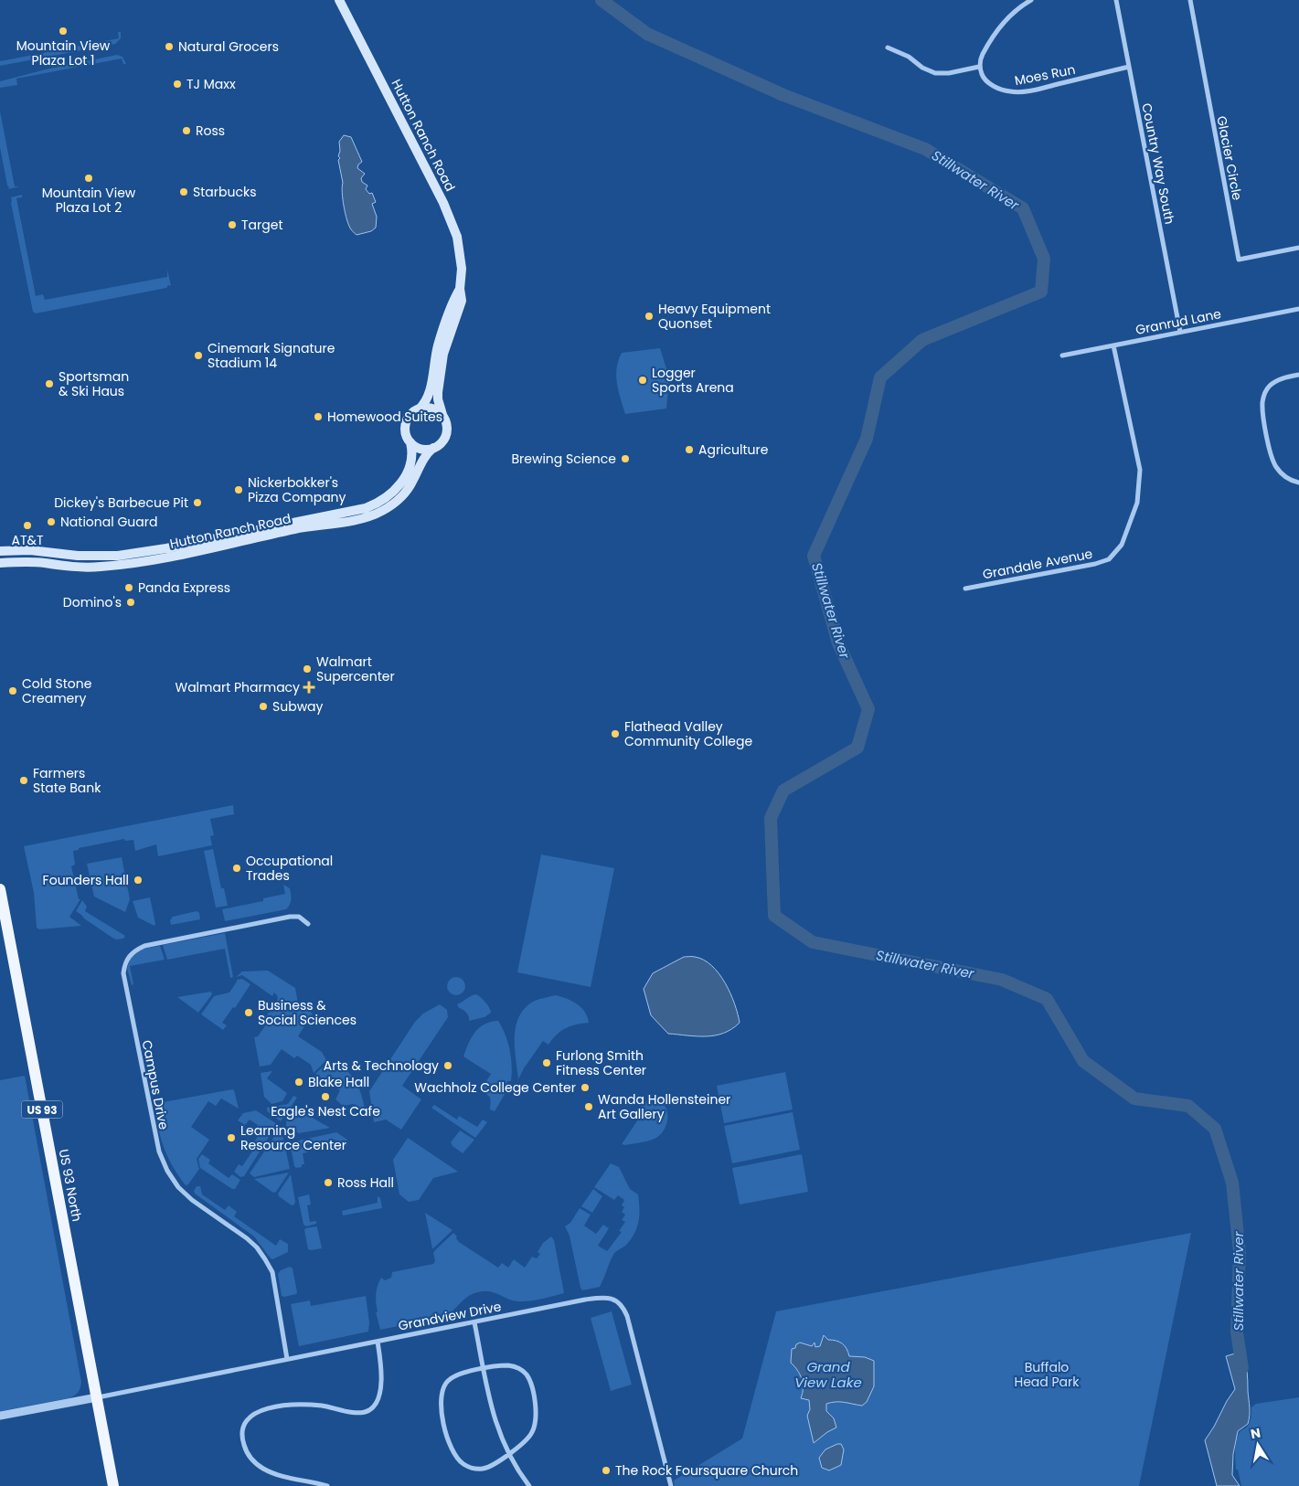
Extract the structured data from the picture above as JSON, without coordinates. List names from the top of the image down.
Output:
{
  "streets": {
    "main road": ["Hutton Ranch Road", "US 93", "US 93 North"],
    "street": [
      "Moes Run",
      "Glacier Circle",
      "Country Way South",
      "Granrud Lane",
      "Grandale Avenue",
      "Campus Drive",
      "Grandview Drive"
    ]
  },
  "crossings": [
    ["Moes Run", "Country Way South"],
    ["Country Way South", "Granrud Lane"],
    ["Granrud Lane", "Grandale Avenue"],
    ["Campus Drive", "Grandview Drive"],
    ["US 93 North", "Grandview Drive"]
  ],
  "water": ["Stillwater River", "Grand View Lake"],
  "parks": ["Buffalo Head Park"],
  "places": {
    "other": [
      "Mountain View Plaza Lot 1",
      "Natural Grocers",
      "TJ Maxx",
      "Ross",
      "Mountain View Plaza Lot 2",
      "Starbucks",
      "Target",
      "Heavy Equipment Quonset",
      "Cinemark Signature Stadium 14",
      "Logger Sports Arena",
      "Sportsman & Ski Haus",
      "Homewood Suites",
      "Agriculture",
      "Brewing Science",
      "Nickerbokker's Pizza Company",
      "Dickey's Barbecue Pit",
      "National Guard",
      "AT&T",
      "Panda Express",
      "Domino's",
      "Walmart Supercenter",
      "Cold Stone Creamery",
      "Subway",
      "Flathead Valley Community College",
      "Farmers State Bank",
      "Occupational Trades",
      "Founders Hall",
      "Business & Social Sciences",
      "Furlong Smith Fitness Center",
      "Arts & Technology",
      "Blake Hall",
      "Wachholz College Center",
      "Eagle's Nest Cafe",
      "Wanda Hollensteiner Art Gallery",
      "Learning Resource Center",
      "Ross Hall",
      "The Rock Foursquare Church"
    ],
    "health": ["Walmart Pharmacy"]
  },
  "north": "top"
}
